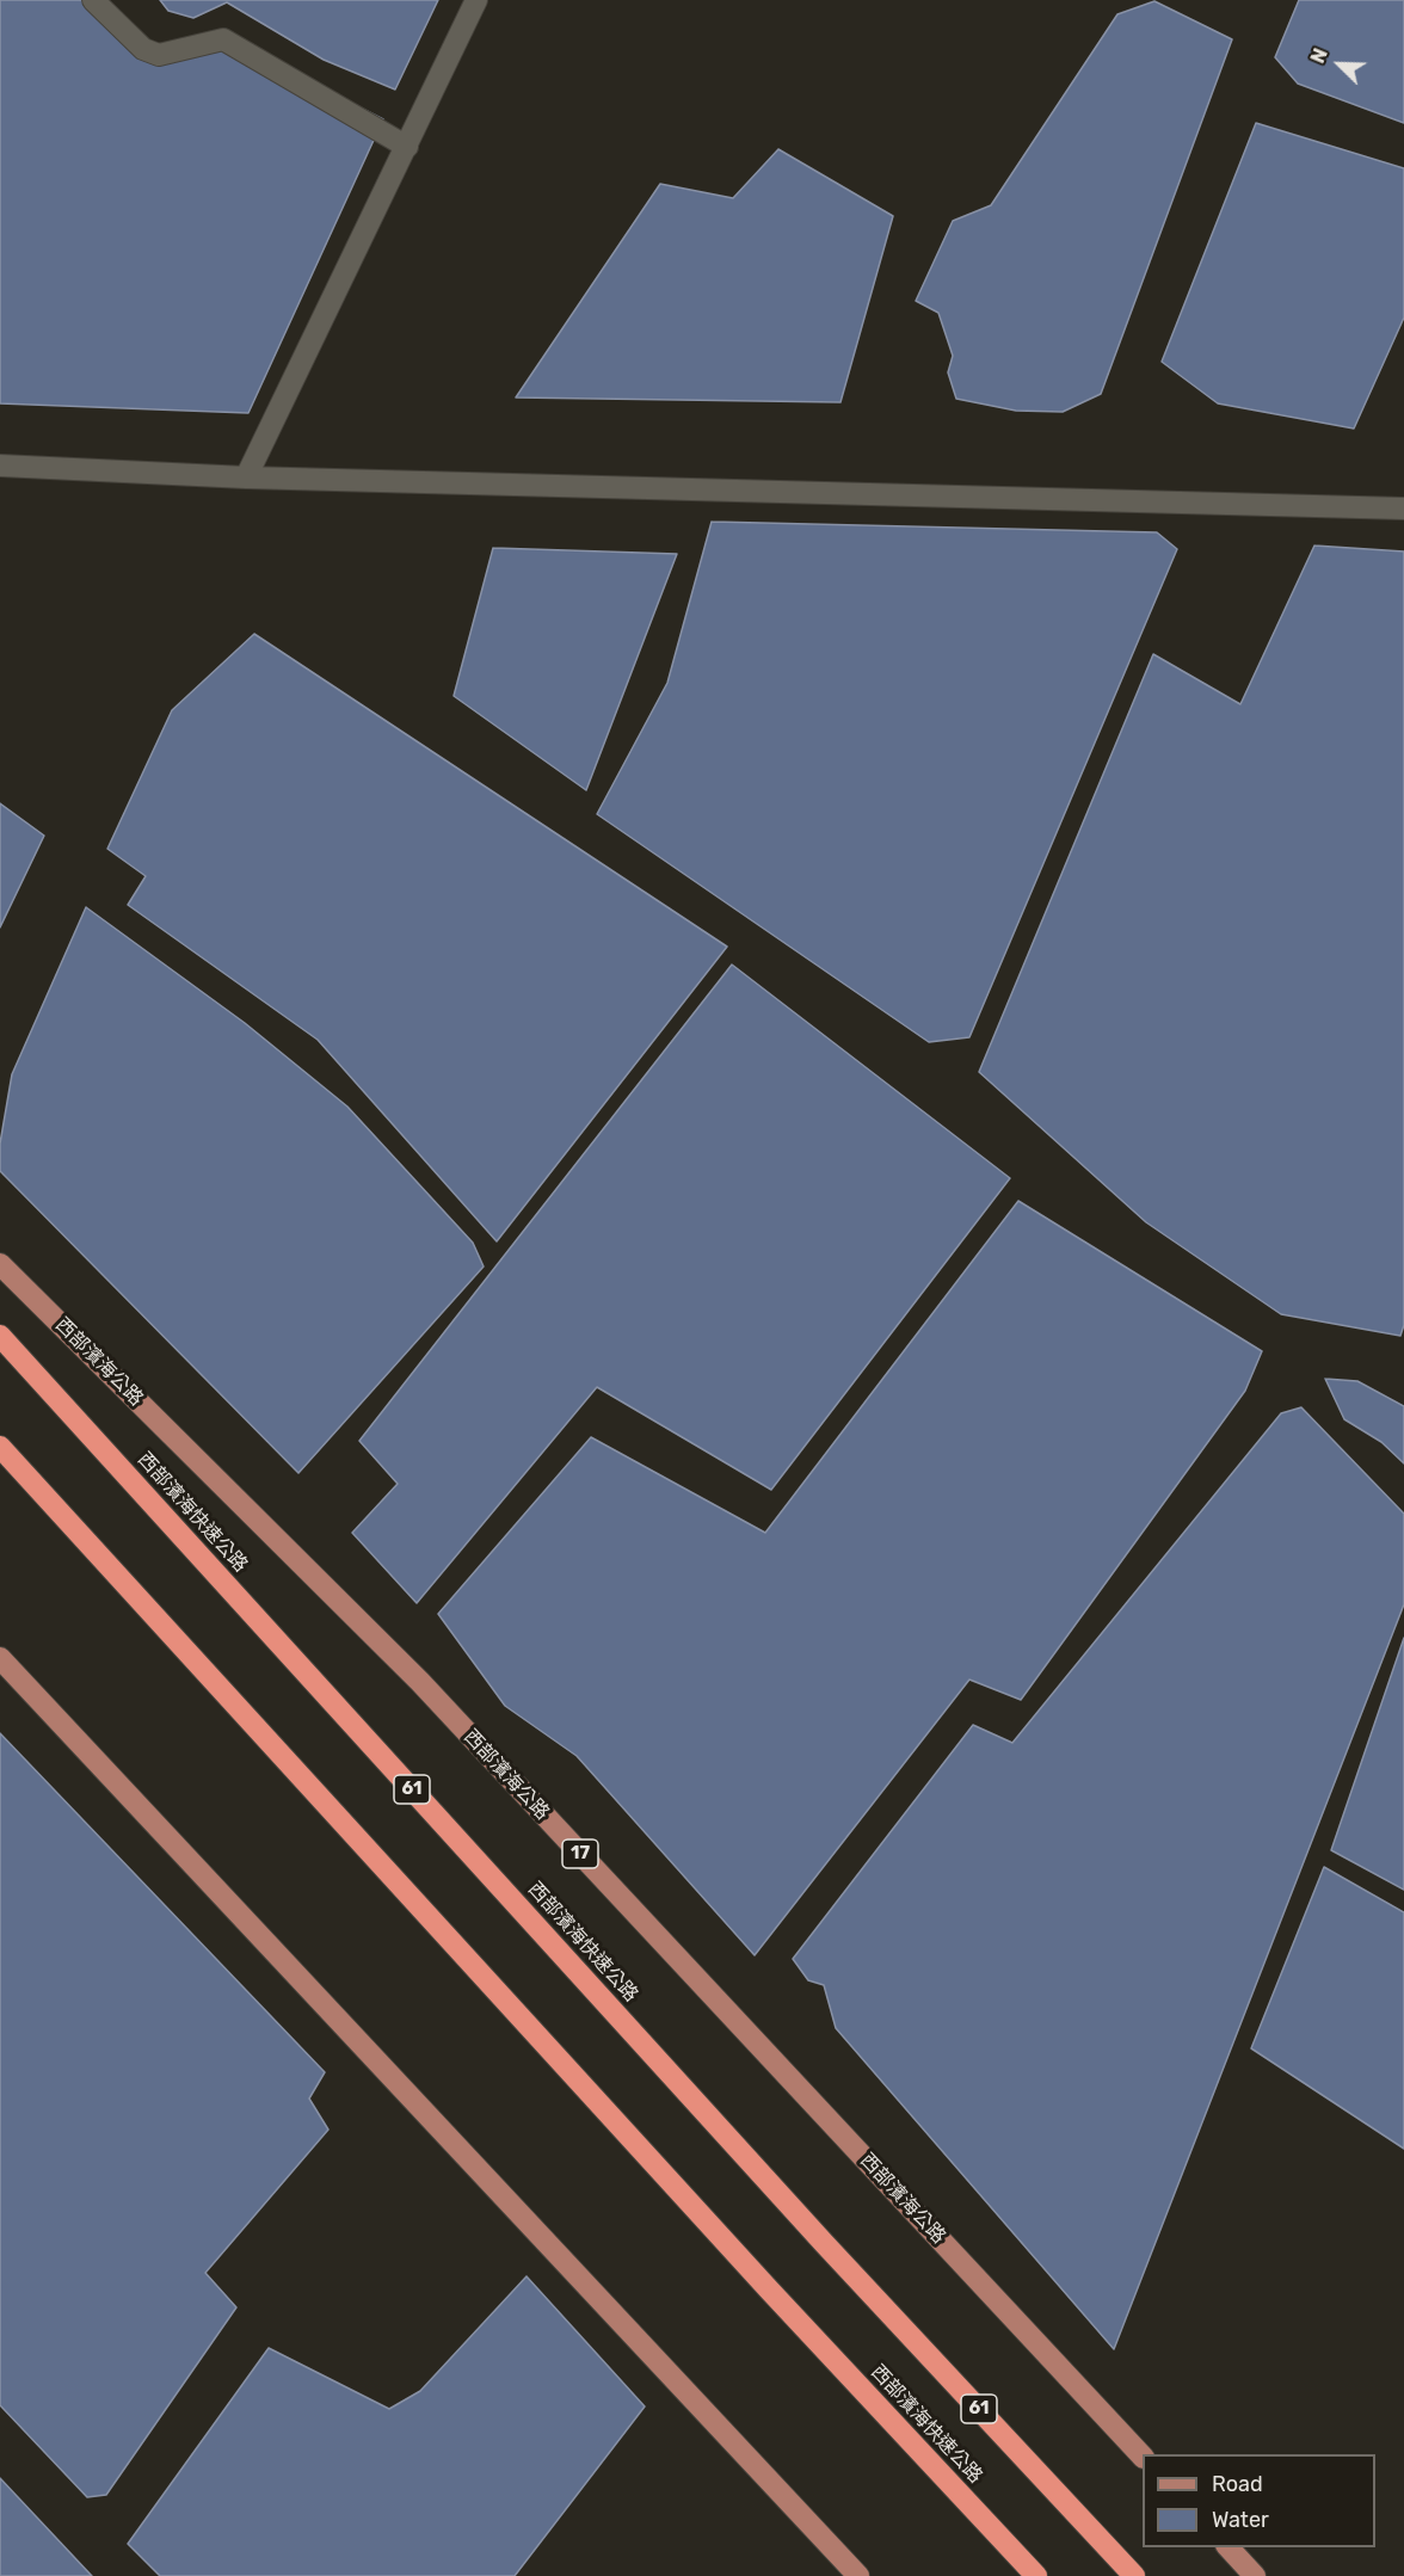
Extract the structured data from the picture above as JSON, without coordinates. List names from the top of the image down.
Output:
{
  "streets": {
    "highway": ["西部濱海快速公路", "61"],
    "main road": ["西部濱海公路", "17"]
  },
  "legend": ["Road", "Water"],
  "north": "top left"
}
